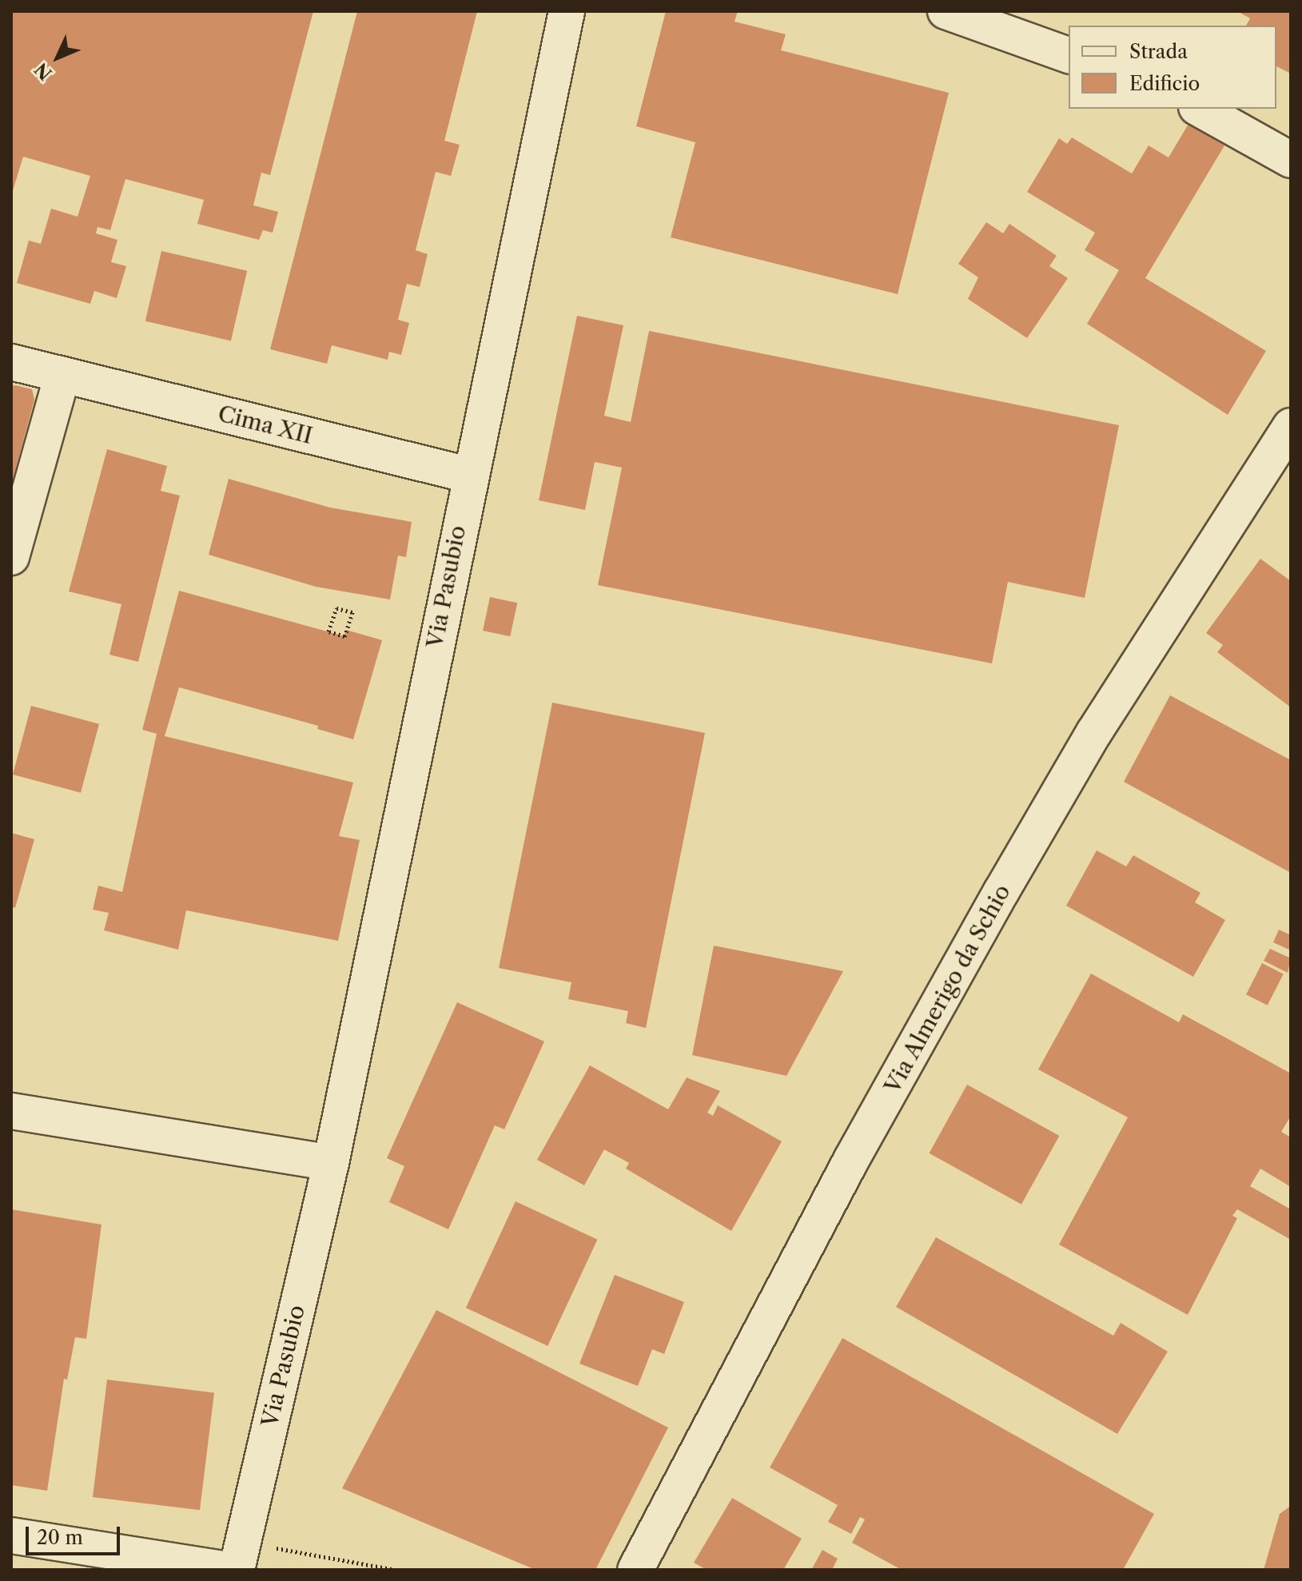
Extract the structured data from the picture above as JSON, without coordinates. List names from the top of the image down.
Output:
{
  "streets": {
    "street": ["Cima XII", "Via Pasubio", "Via Almerigo da Schio"]
  },
  "crossings": [
    ["Cima XII", "Via Pasubio"]
  ],
  "legend": ["Strada", "Edificio"],
  "scale_bar": "20 m",
  "north": "bottom left"
}
